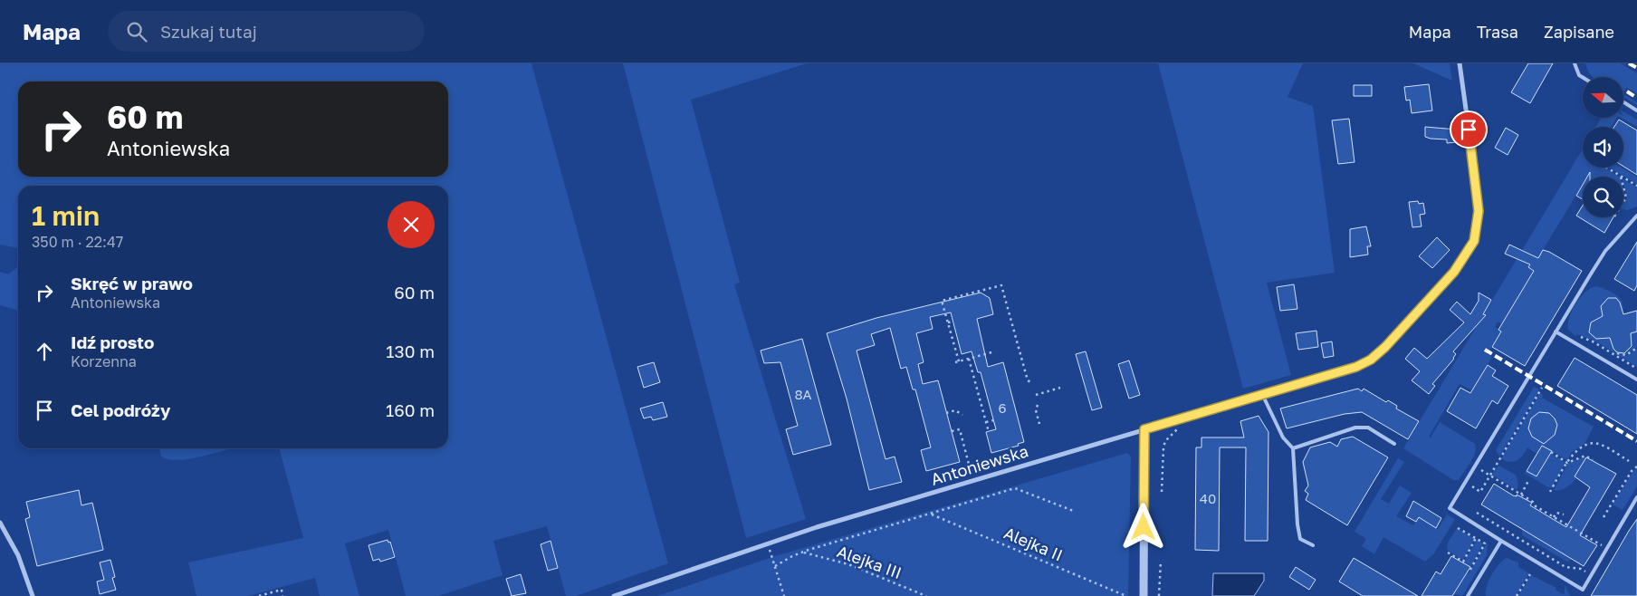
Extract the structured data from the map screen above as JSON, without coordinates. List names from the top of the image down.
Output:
{
  "streets": {
    "street": ["Antoniewska"],
    "path": ["Alejka II", "Alejka III"]
  },
  "house_numbers": ["8A", "6", "40"],
  "north": "left",
  "page": {
    "header": "Mapa",
    "search": "Szukaj tutaj",
    "nav": ["Mapa", "Trasa", "Zapisane"],
    "turn": ["60 m", "Antoniewska"],
    "heading": ["1 min", "350 m · 22:47"],
    "list": [
      {
        "name": "Skręć w prawo",
        "note": "Antoniewska",
        "value": "60 m"
      },
      {
        "name": "Idź prosto",
        "note": "Korzenna",
        "value": "130 m"
      },
      {
        "name": "Cel podróży",
        "value": "160 m"
      }
    ]
  }
}
